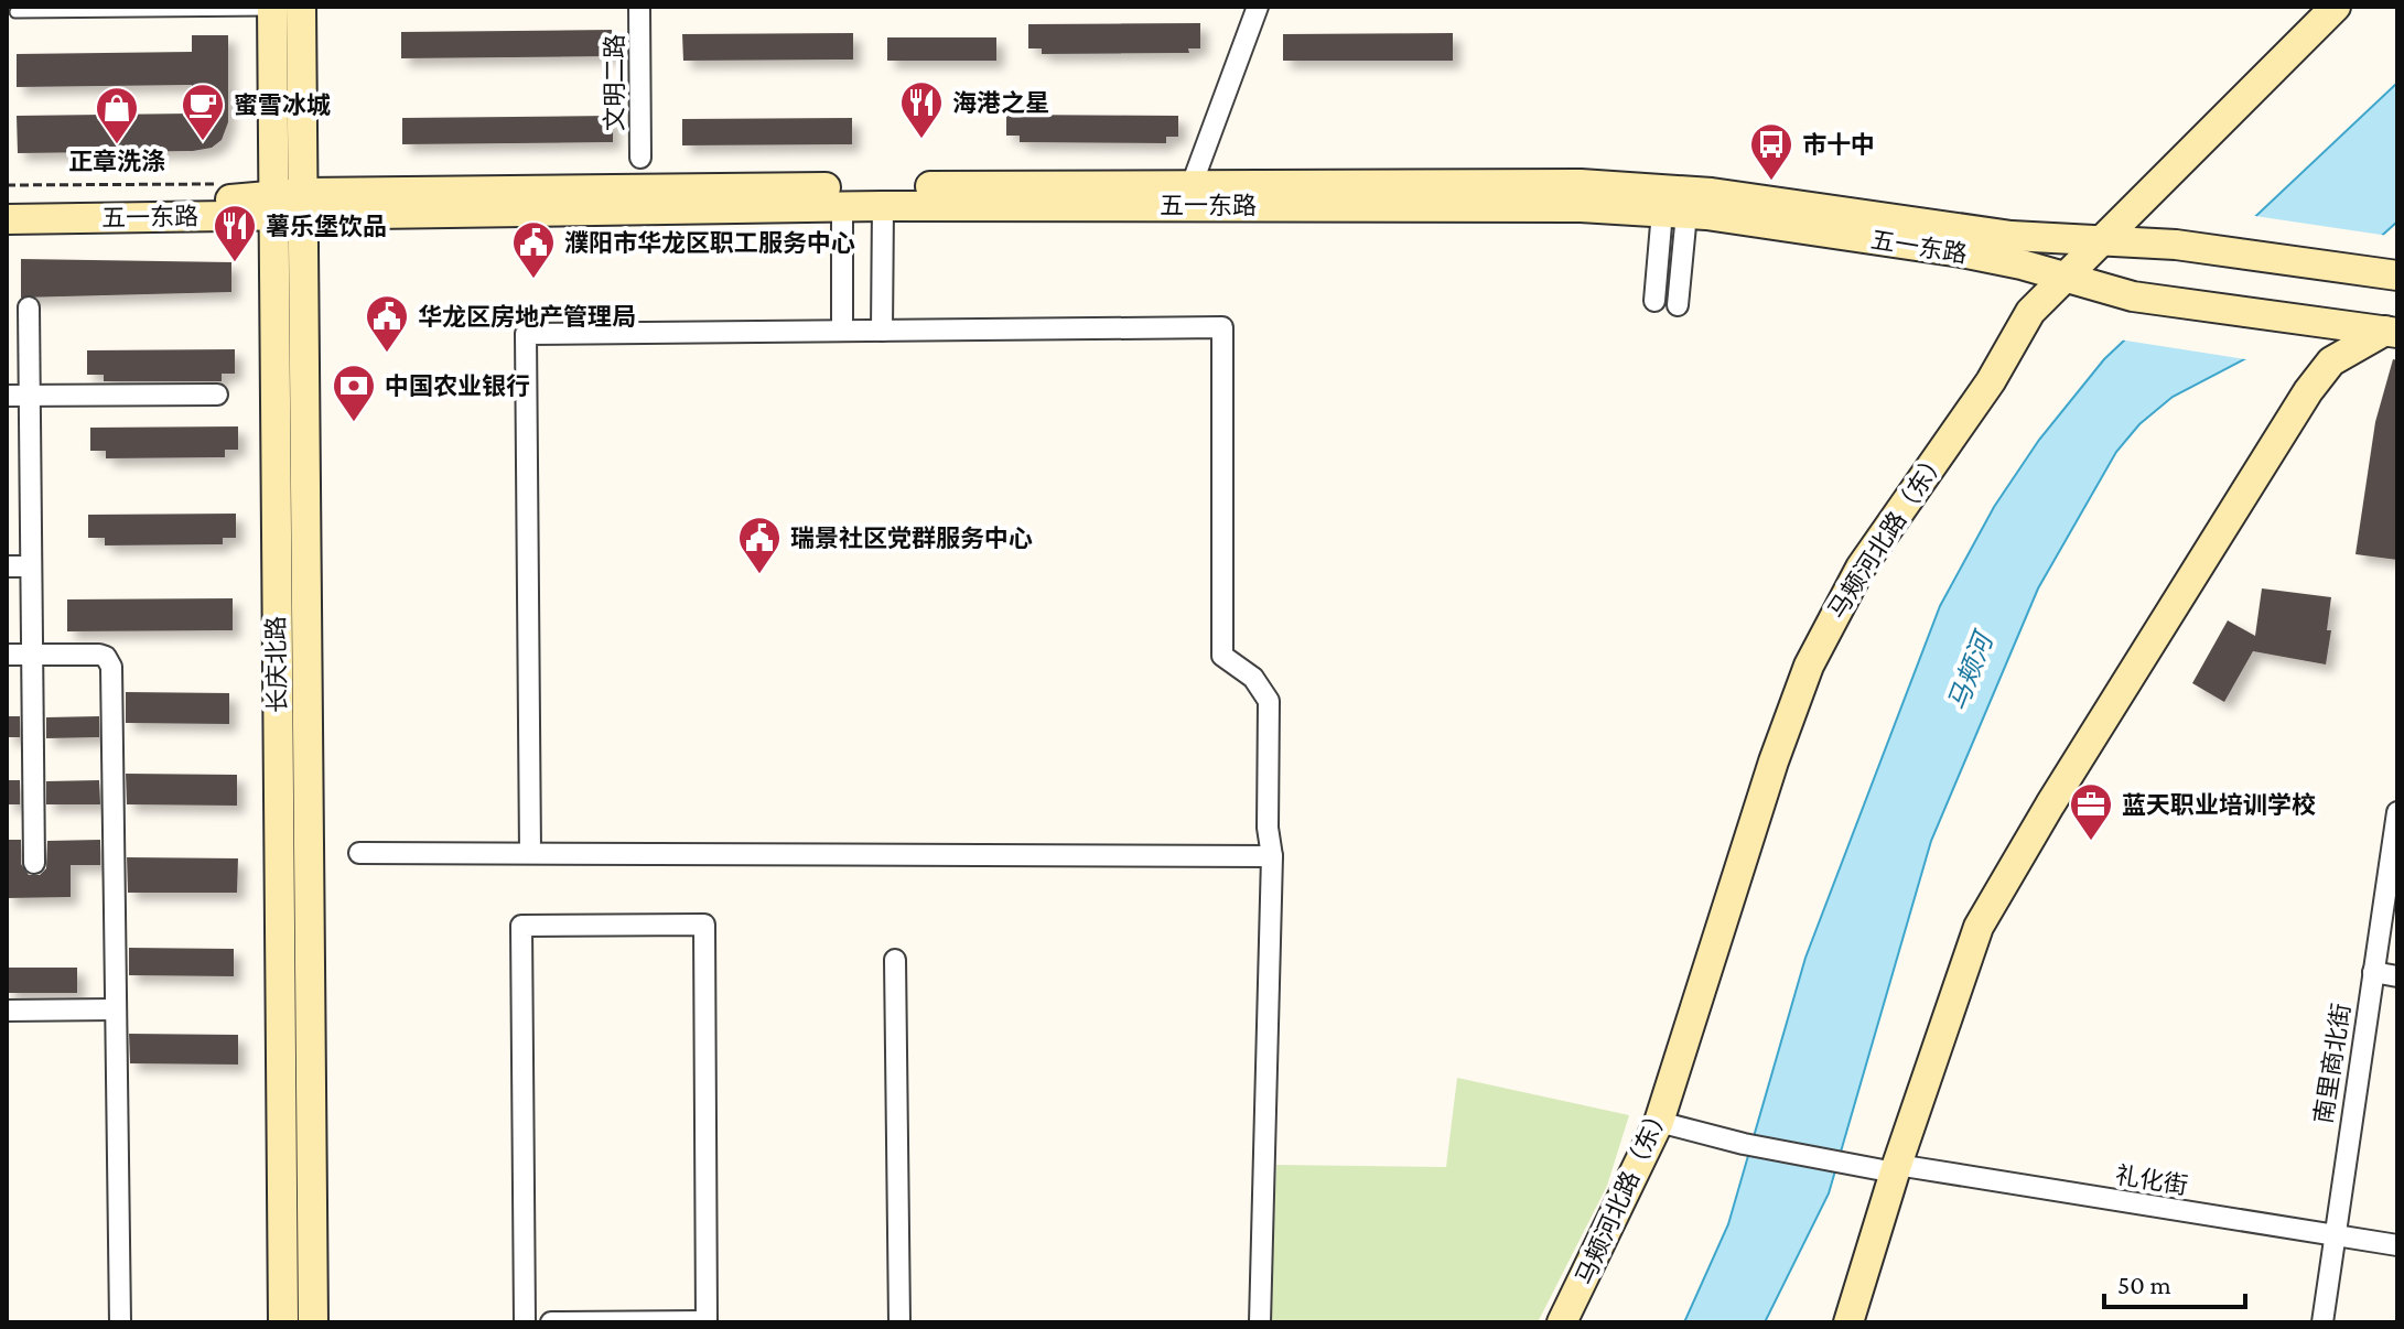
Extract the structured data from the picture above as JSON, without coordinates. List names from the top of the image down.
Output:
{
  "streets": {
    "street": [
      "文明二路",
      "五一东路",
      "马颊河北路（东）",
      "长庆北路",
      "南里商北街",
      "礼化街"
    ]
  },
  "crossings": [
    ["五一东路", "马颊河北路（东）"],
    ["五一东路", "长庆北路"],
    ["马颊河北路（东）", "礼化街"],
    ["南里商北街", "礼化街"]
  ],
  "water": ["马颊河"],
  "places": {
    "restaurant": ["海港之星", "薯乐堡饮品"],
    "cafe": ["蜜雪冰城"],
    "shop": ["正章洗涤"],
    "bus stop": ["市十中"],
    "public building": ["濮阳市华龙区职工服务中心", "华龙区房地产管理局", "瑞景社区党群服务中心"],
    "bank": ["中国农业银行"],
    "office": ["蓝天职业培训学校"]
  },
  "scale_bar": "50 m"
}
